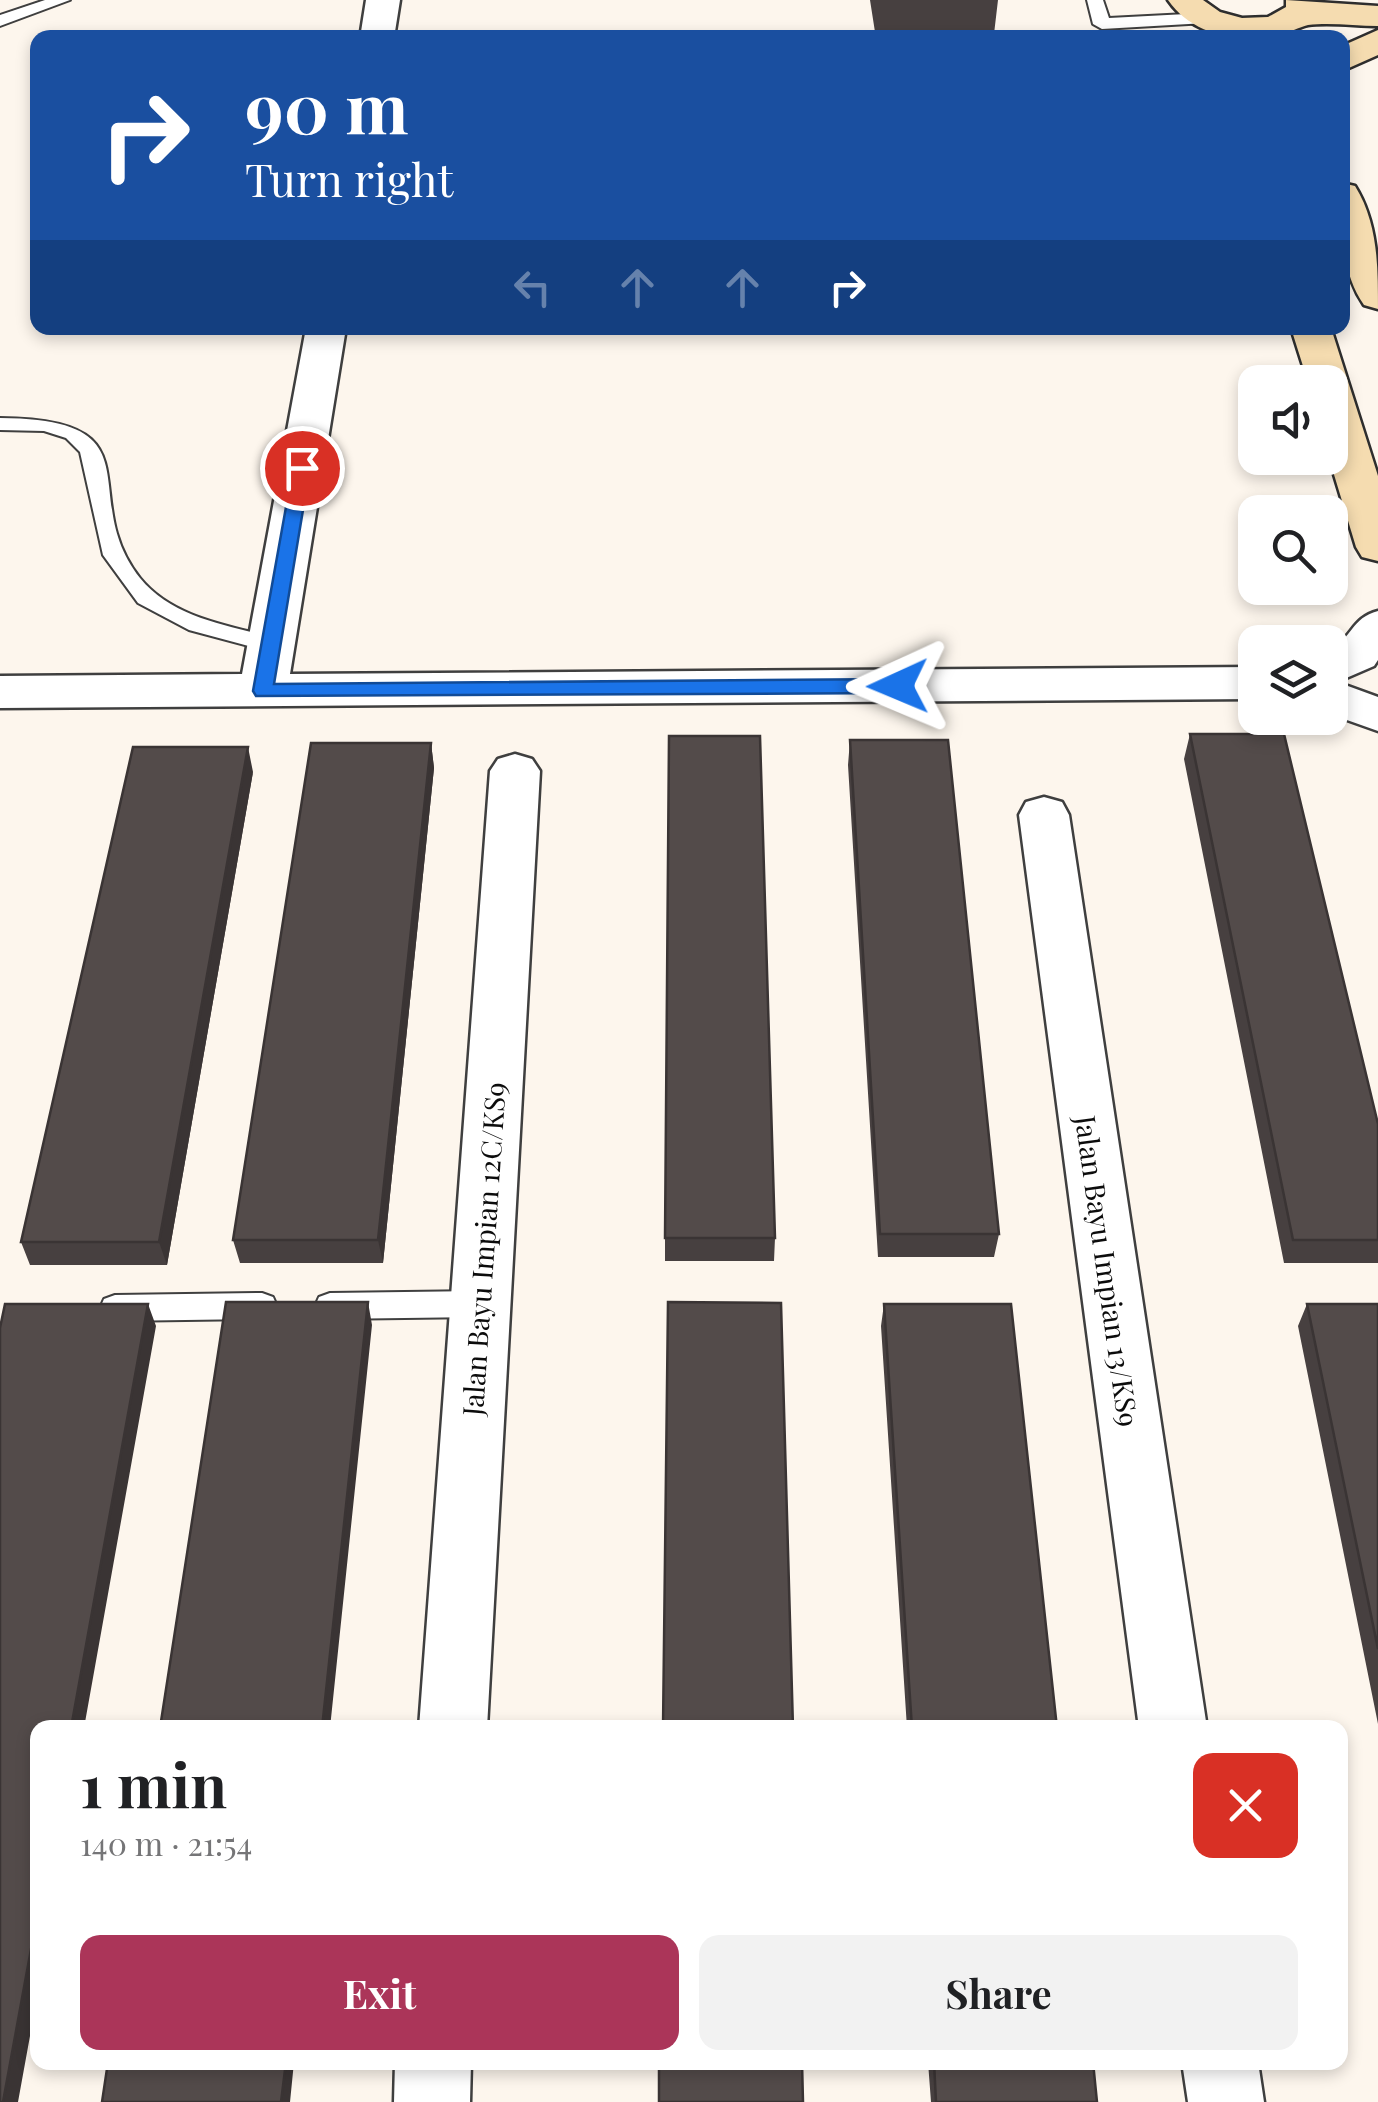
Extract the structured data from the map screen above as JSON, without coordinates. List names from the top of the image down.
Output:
{
  "streets": {
    "street": ["Jalan Bayu Impian 12C/KS9", "Jalan Bayu Impian 13/KS9"]
  },
  "page": {
    "turn": ["90 m", "Turn right"],
    "heading": ["1 min", "140 m · 21:54"],
    "buttons": ["Exit", "Share"]
  }
}
